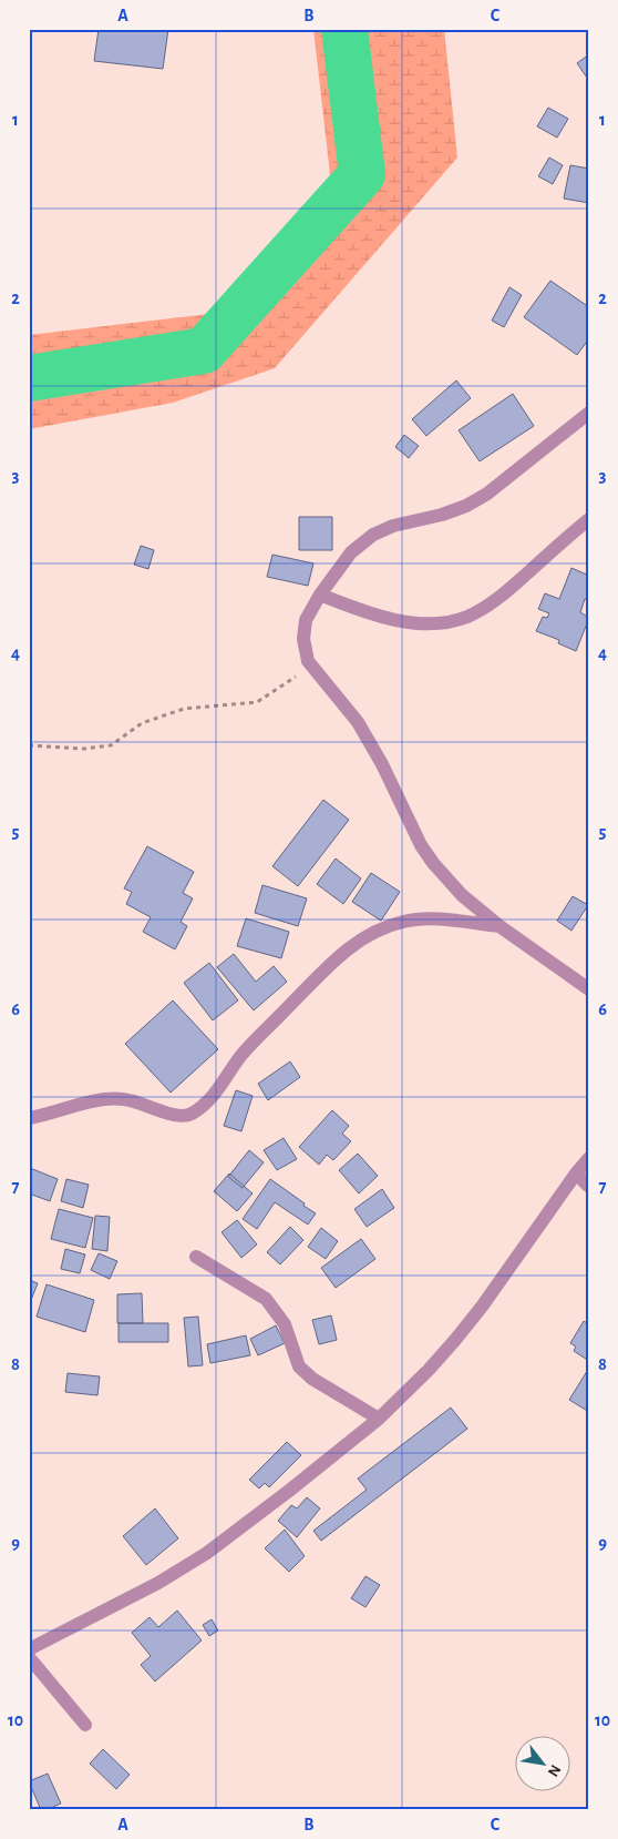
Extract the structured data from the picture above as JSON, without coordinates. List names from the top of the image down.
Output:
{
  "north": "bottom right",
  "grid": {
    "columns": ["A", "B", "C"],
    "rows": [
      "1",
      "2",
      "3",
      "4",
      "5",
      "6",
      "7",
      "8",
      "9",
      "10"
    ]
  }
}
